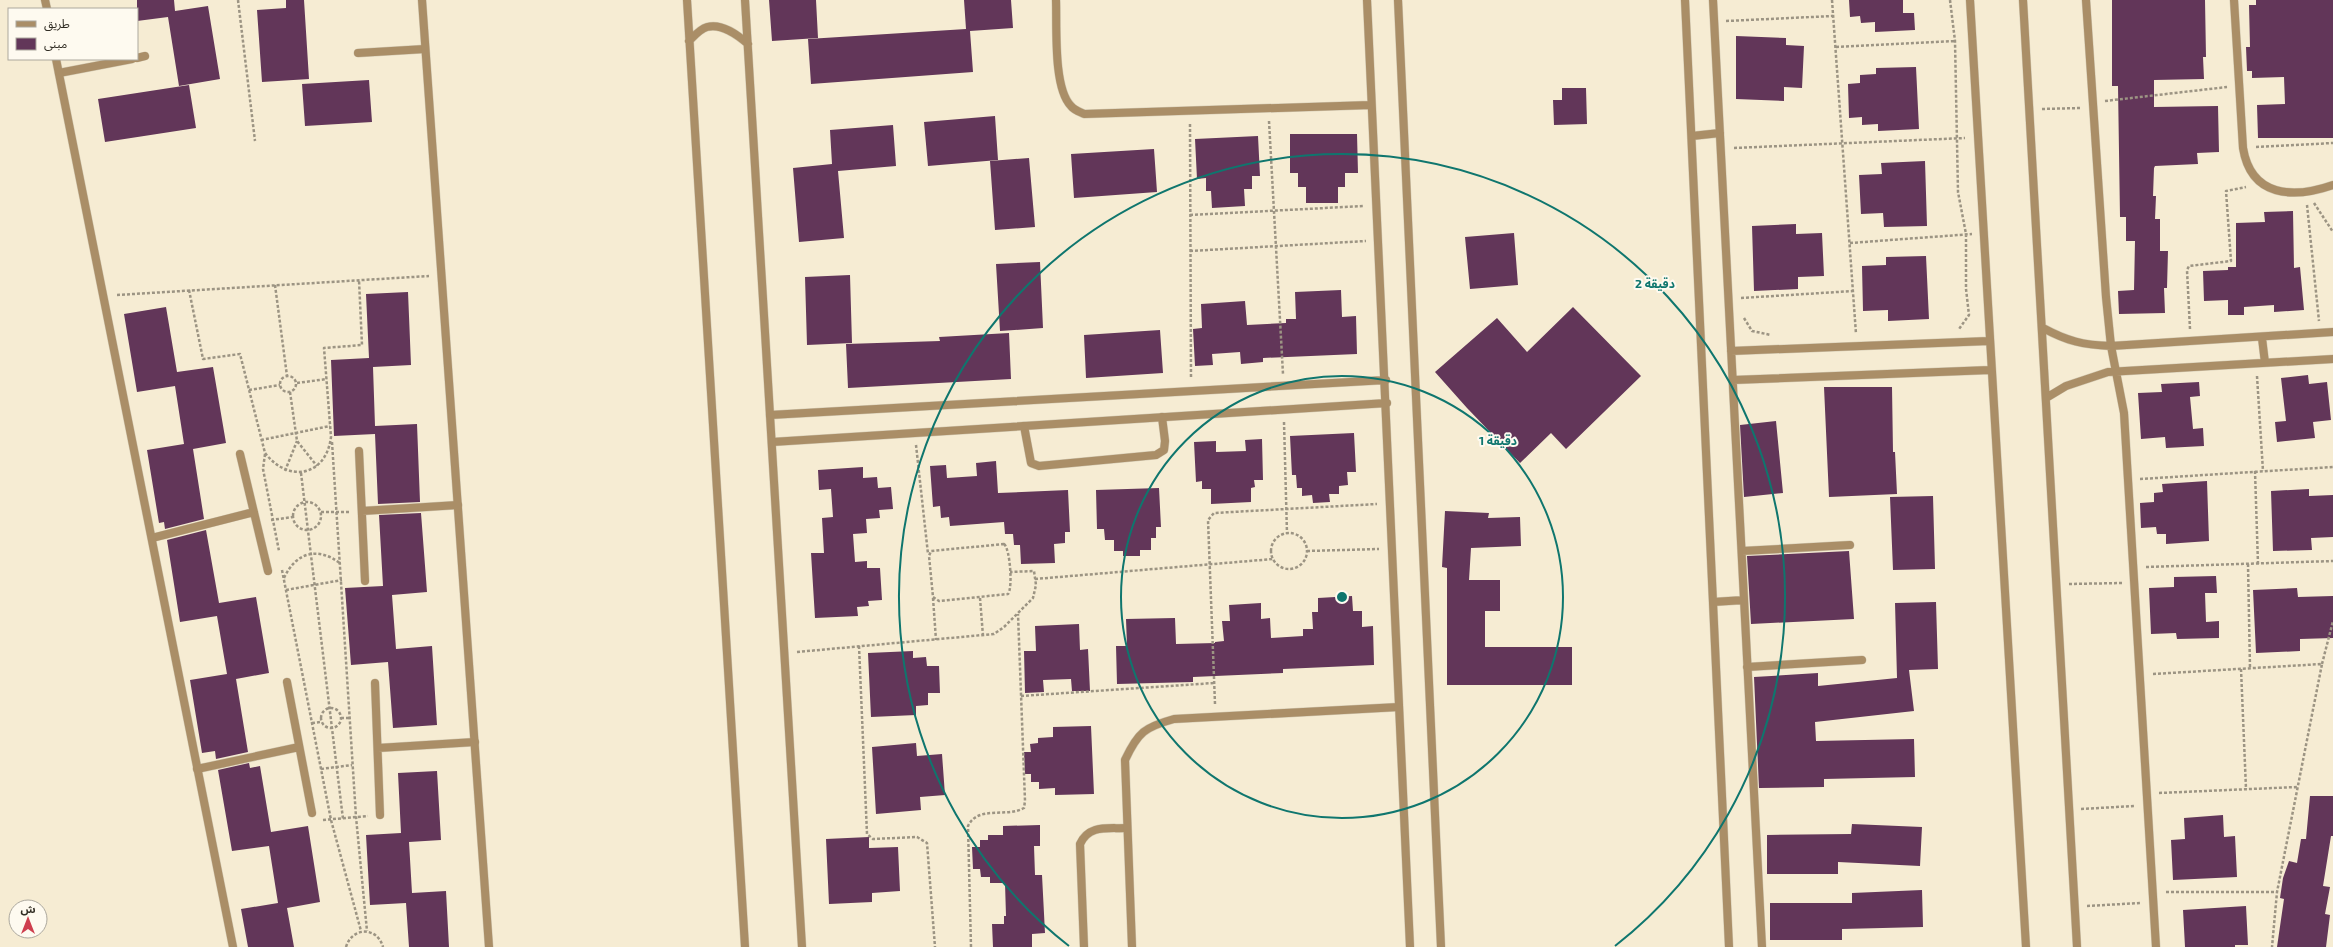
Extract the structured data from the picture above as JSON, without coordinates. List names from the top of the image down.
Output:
{
  "legend": ["طريق", "مبنى"],
  "north": "top",
  "rings": ["2 دقيقة", "1 دقيقة"]
}
